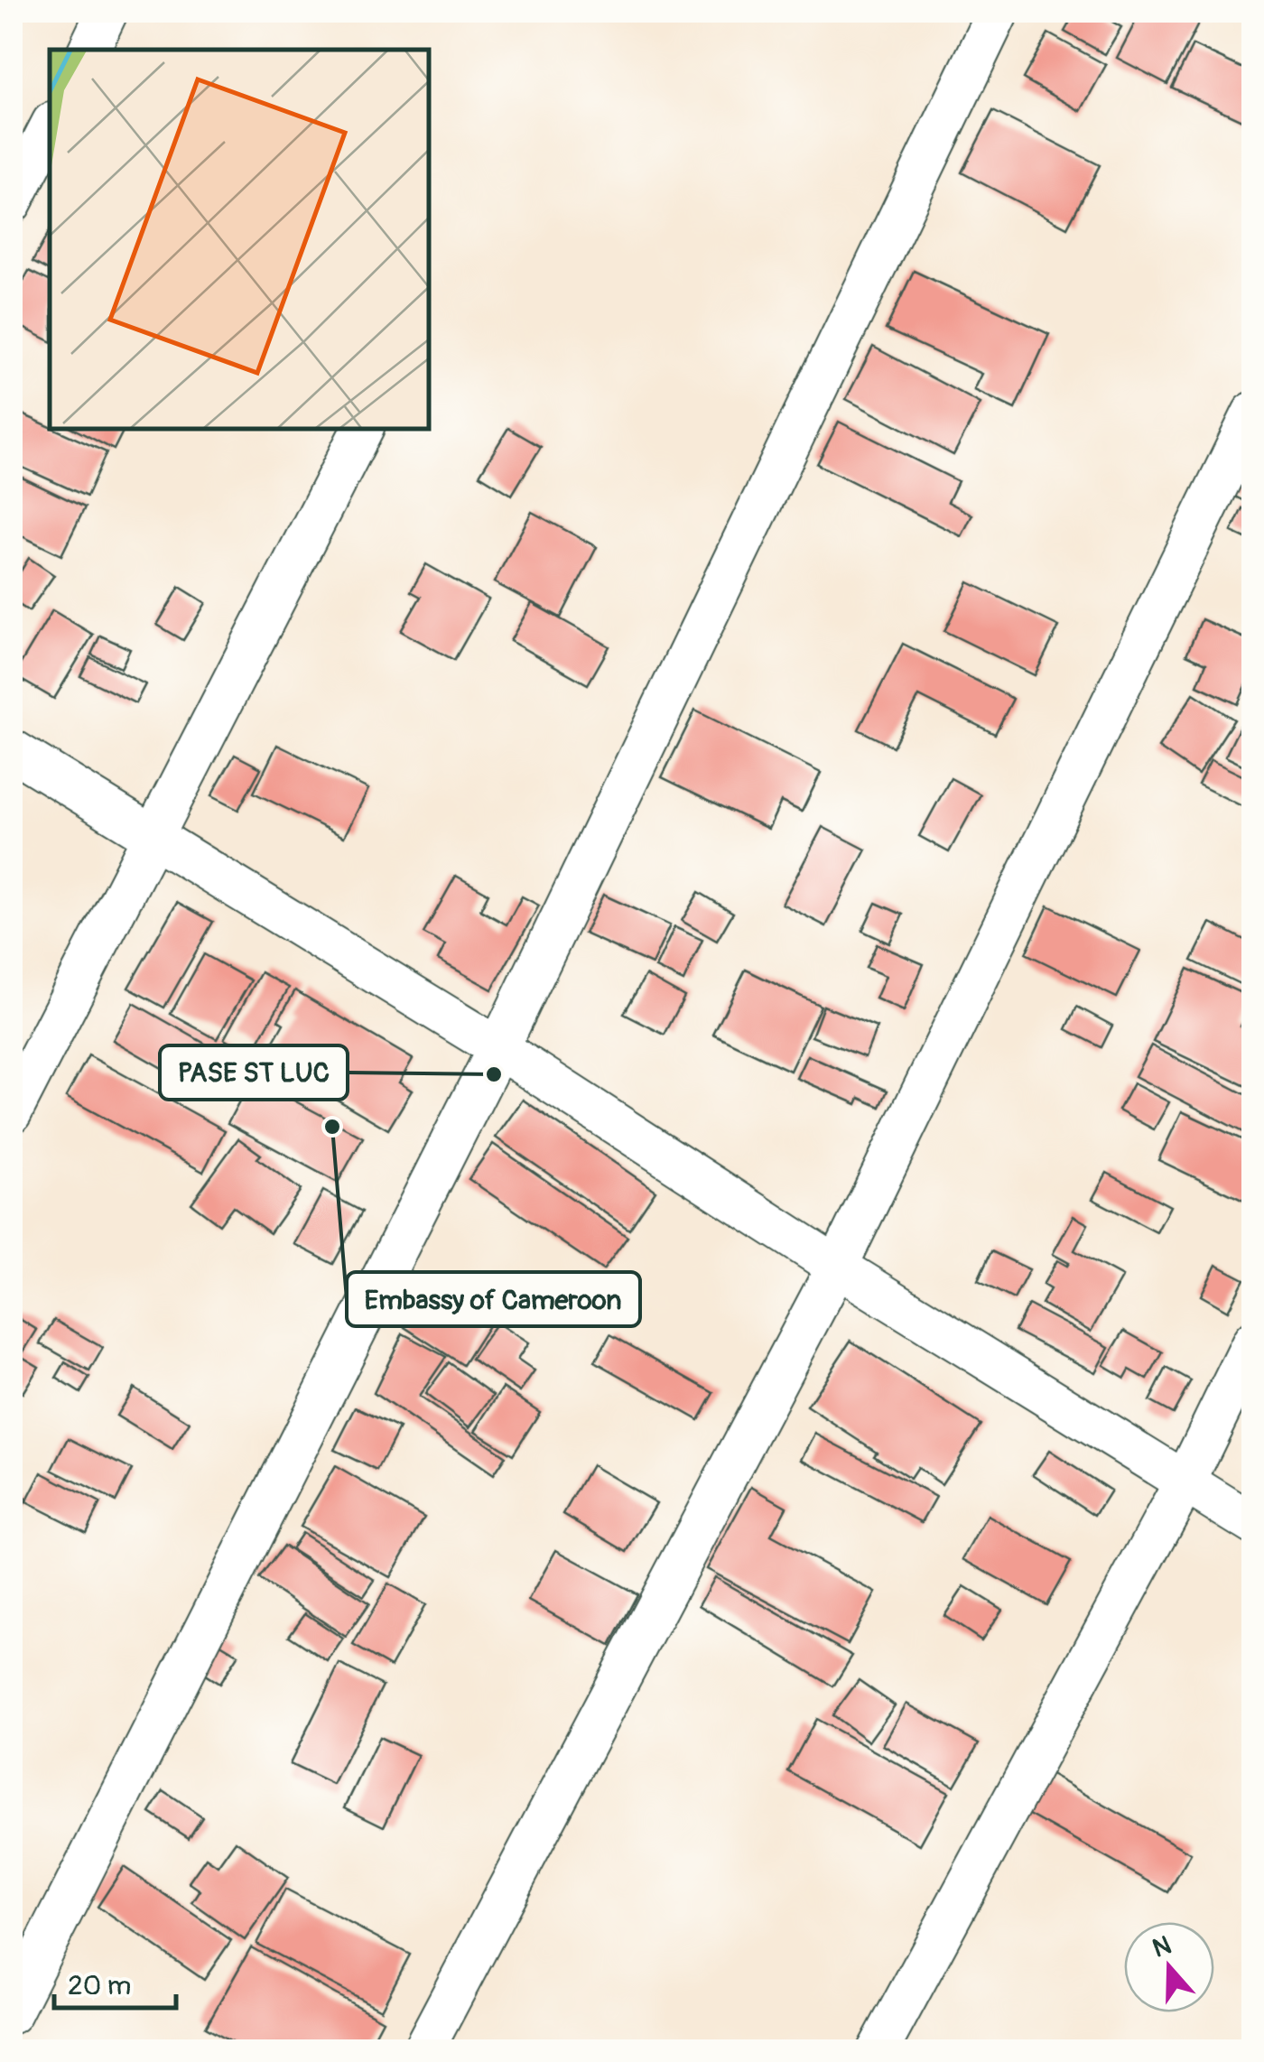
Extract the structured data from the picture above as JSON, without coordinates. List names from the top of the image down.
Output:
{
  "places": ["PASE ST LUC", "Embassy of Cameroon"],
  "scale_bar": "20 m",
  "north": "top"
}
